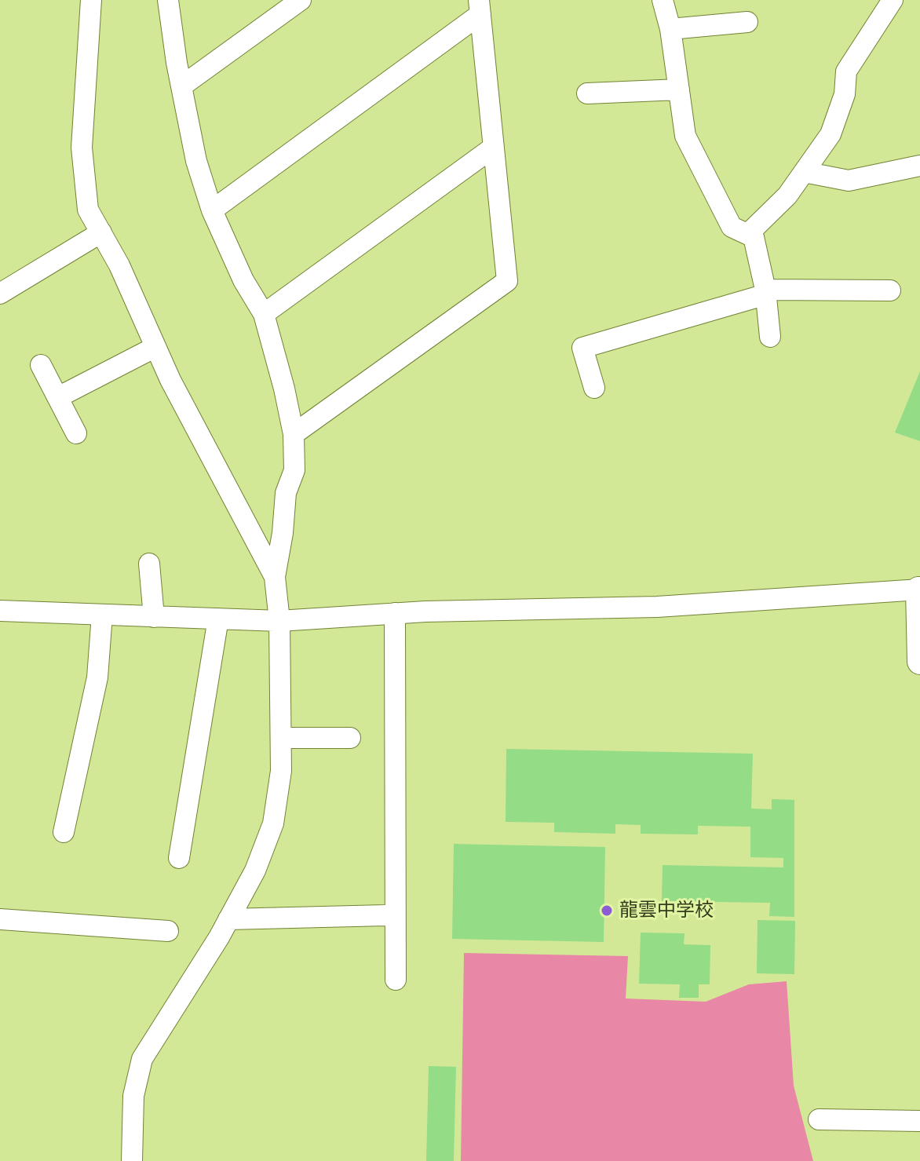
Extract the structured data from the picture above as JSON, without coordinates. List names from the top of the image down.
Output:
{
  "places": ["龍雲中学校"]
}
